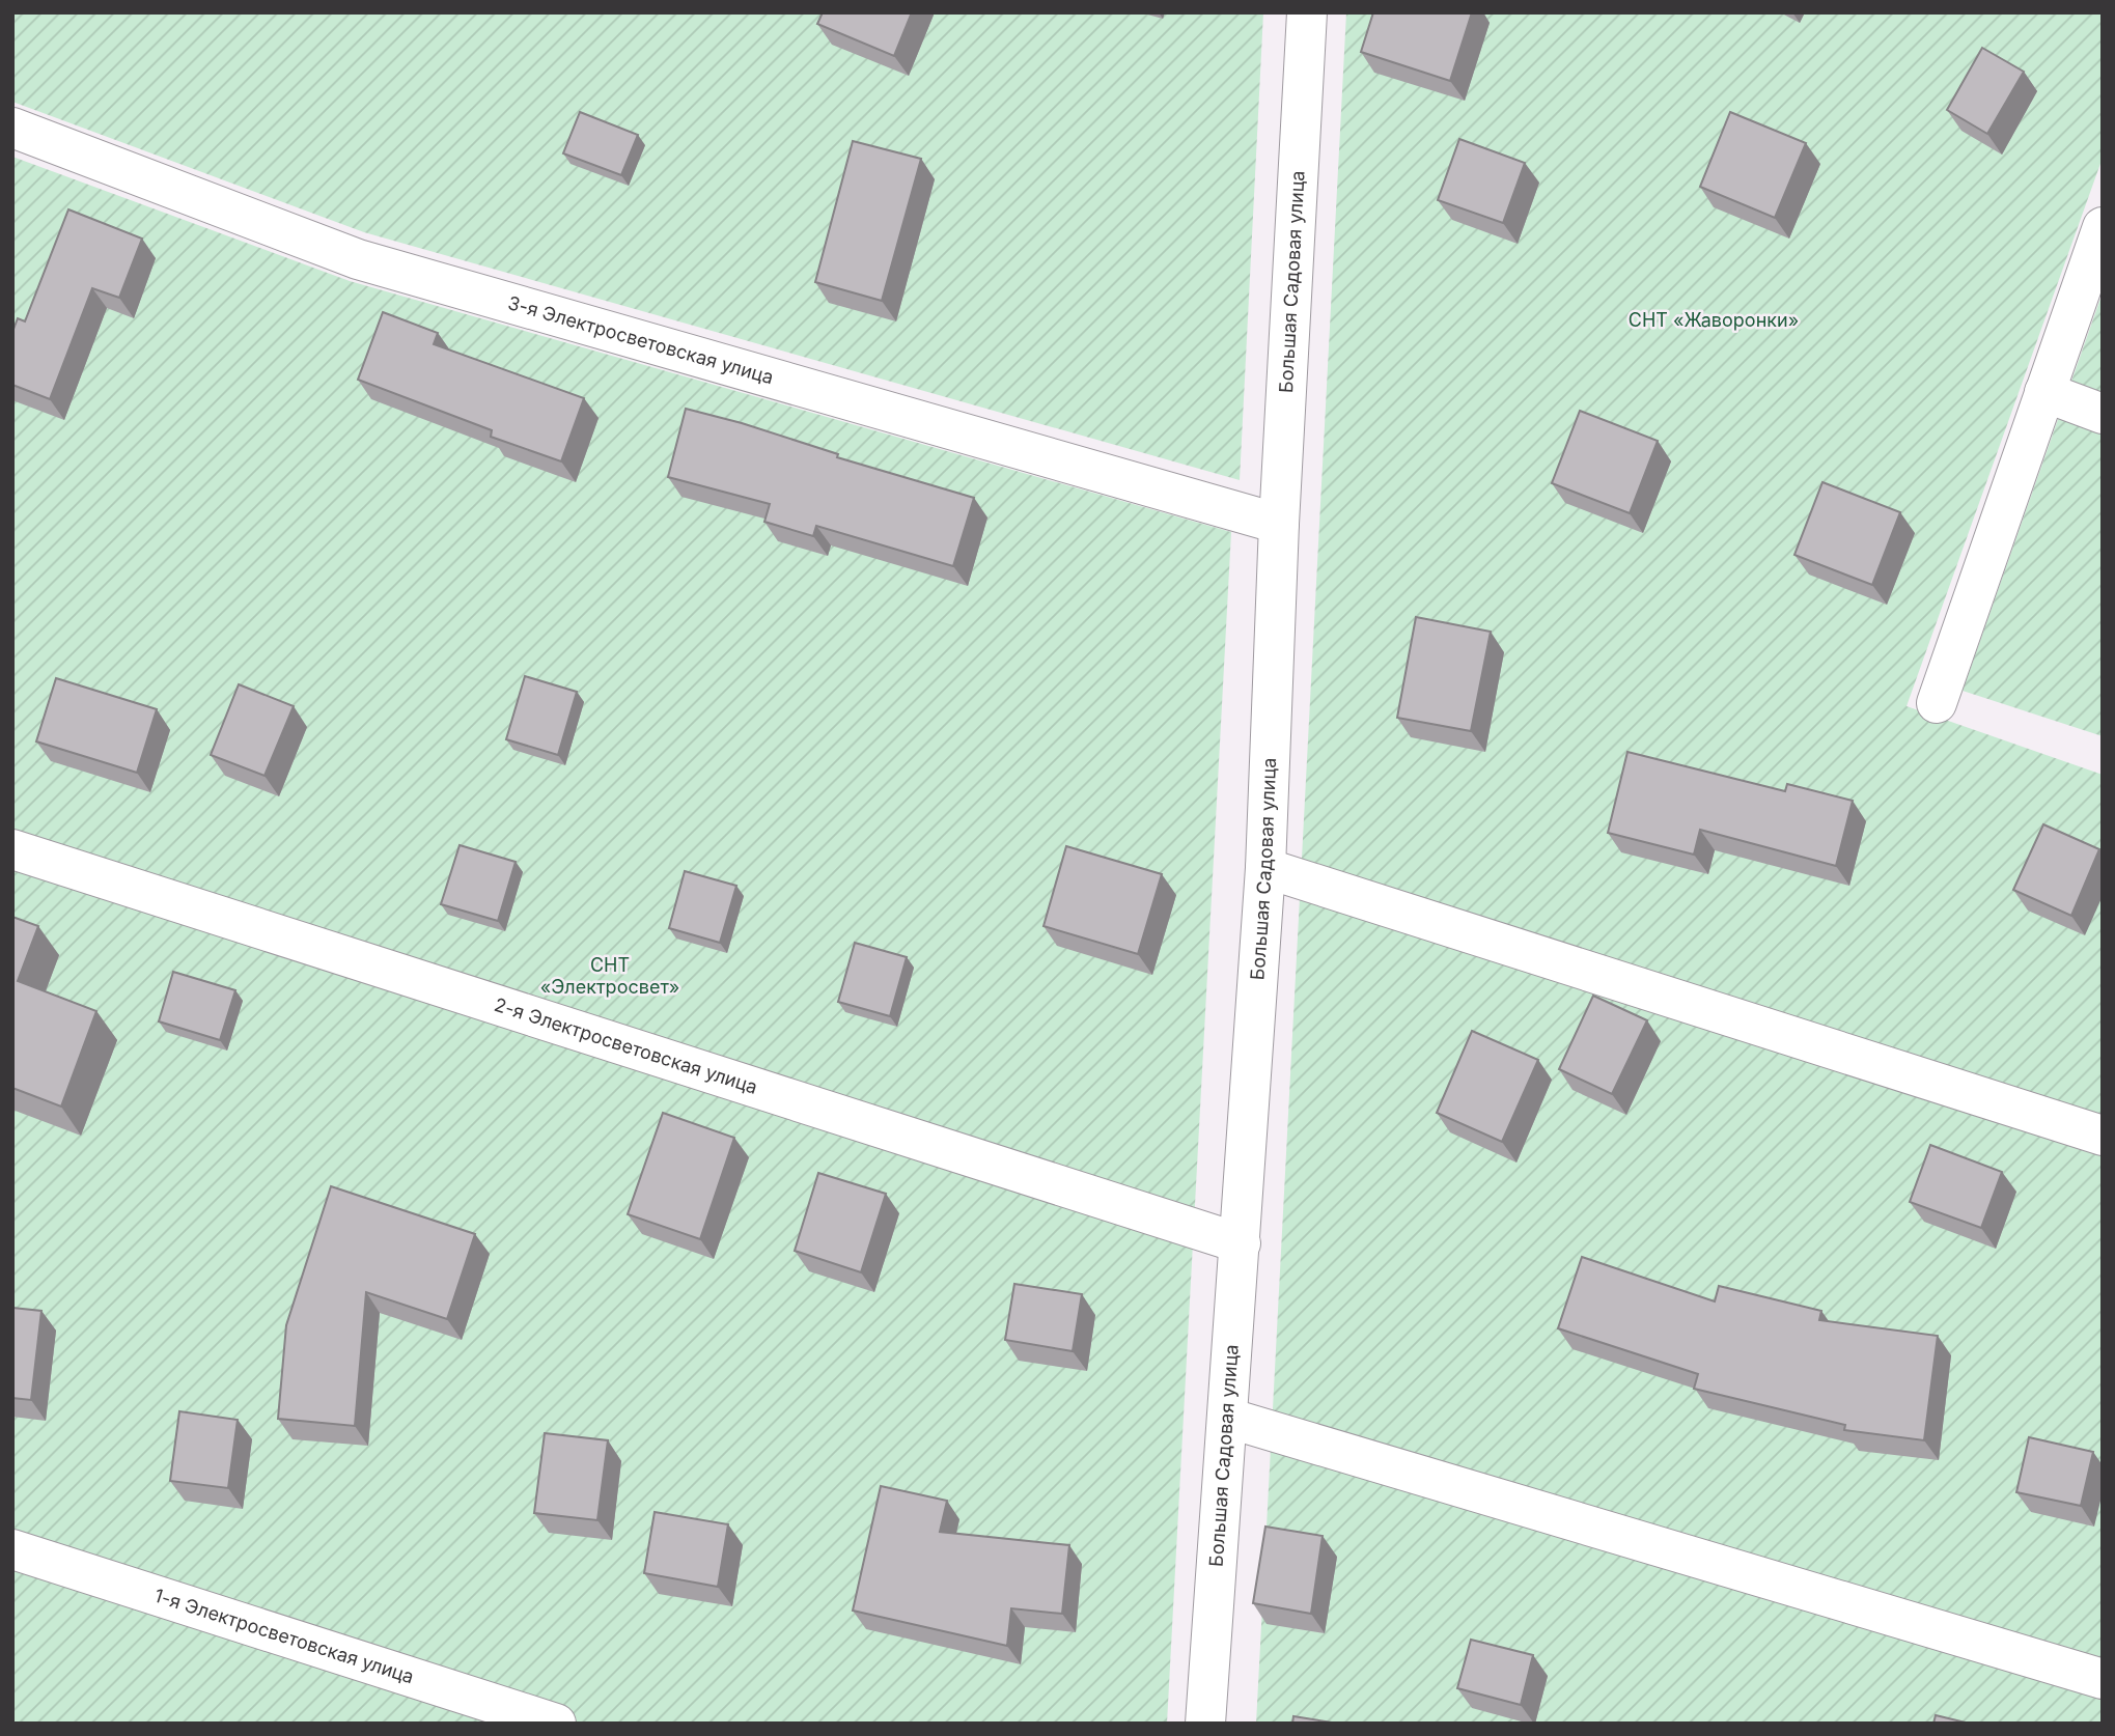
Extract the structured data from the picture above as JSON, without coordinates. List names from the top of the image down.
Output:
{
  "streets": {
    "street": [
      "Большая Садовая улица",
      "3-я Электросветовская улица",
      "2-я Электросветовская улица",
      "1-я Электросветовская улица"
    ]
  },
  "crossings": [
    ["Большая Садовая улица", "3-я Электросветовская улица"],
    ["Большая Садовая улица", "2-я Электросветовская улица"]
  ],
  "parks": ["СНТ «Жаворонки»", "СНТ «Электросвет»"]
}
